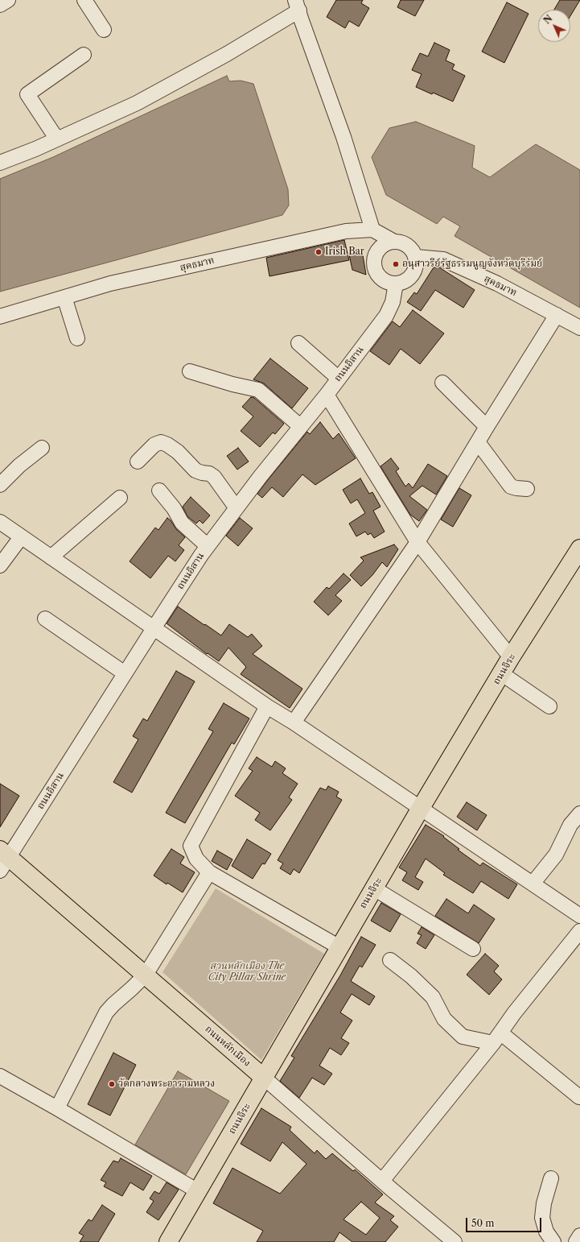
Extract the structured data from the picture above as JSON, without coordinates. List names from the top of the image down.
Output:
{
  "streets": {
    "main road": ["ถนนจิระ", "ถนนหลักเมือง"],
    "street": ["สุคธมาท", "ถนนอิสาน"]
  },
  "crossings": [
    ["สุคธมาท", "ถนนอิสาน"],
    ["ถนนอิสาน", "ถนนหลักเมือง"],
    ["ถนนจิระ", "ถนนหลักเมือง"]
  ],
  "parks": ["สวนหลักเมือง The City Pillar Shrine"],
  "places": ["Irish Bar", "อนุสาวรีย์รัฐธรรมนูญจังหวัดบุรีรัมย์", "วัดกลางพระอารามหลวง"],
  "scale_bar": "50 m",
  "north": "top left"
}
